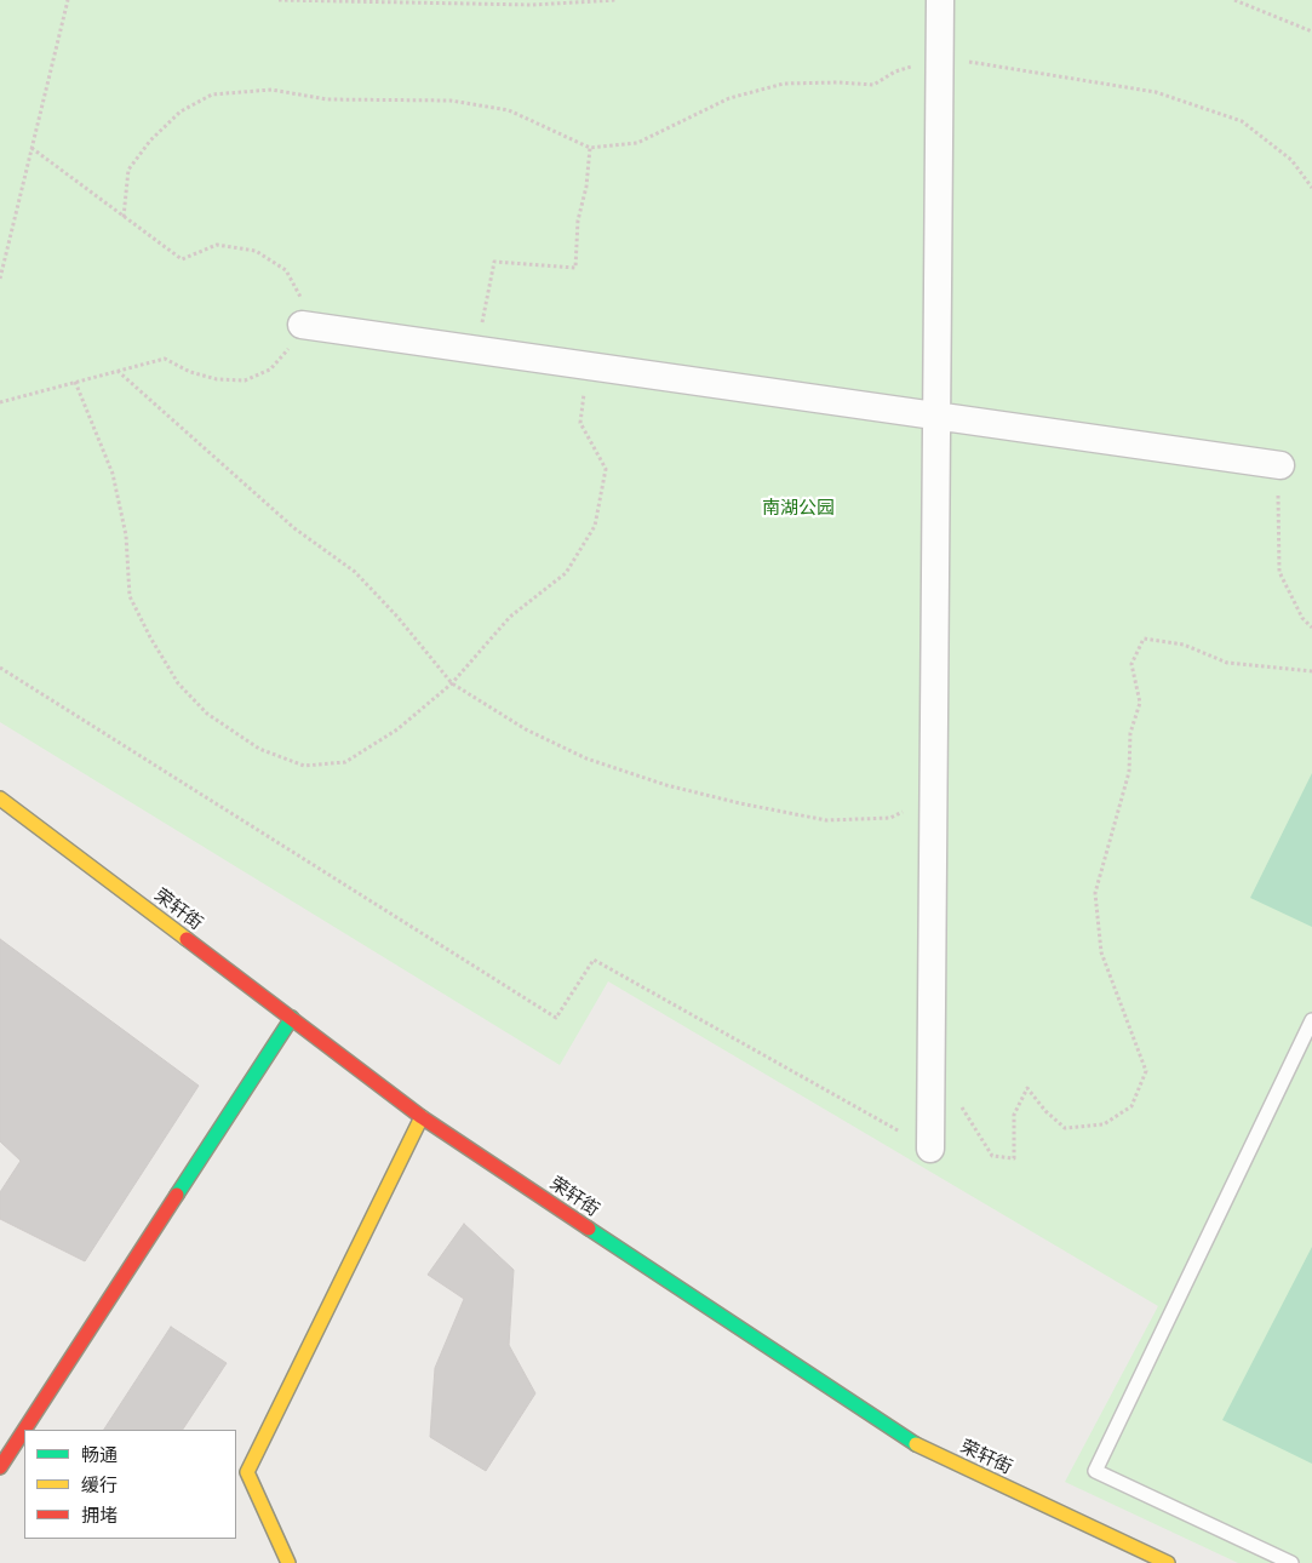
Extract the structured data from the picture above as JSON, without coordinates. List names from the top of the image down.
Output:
{
  "streets": {
    "street": ["荣轩街"]
  },
  "parks": ["南湖公园"],
  "legend": ["畅通", "缓行", "拥堵"]
}
